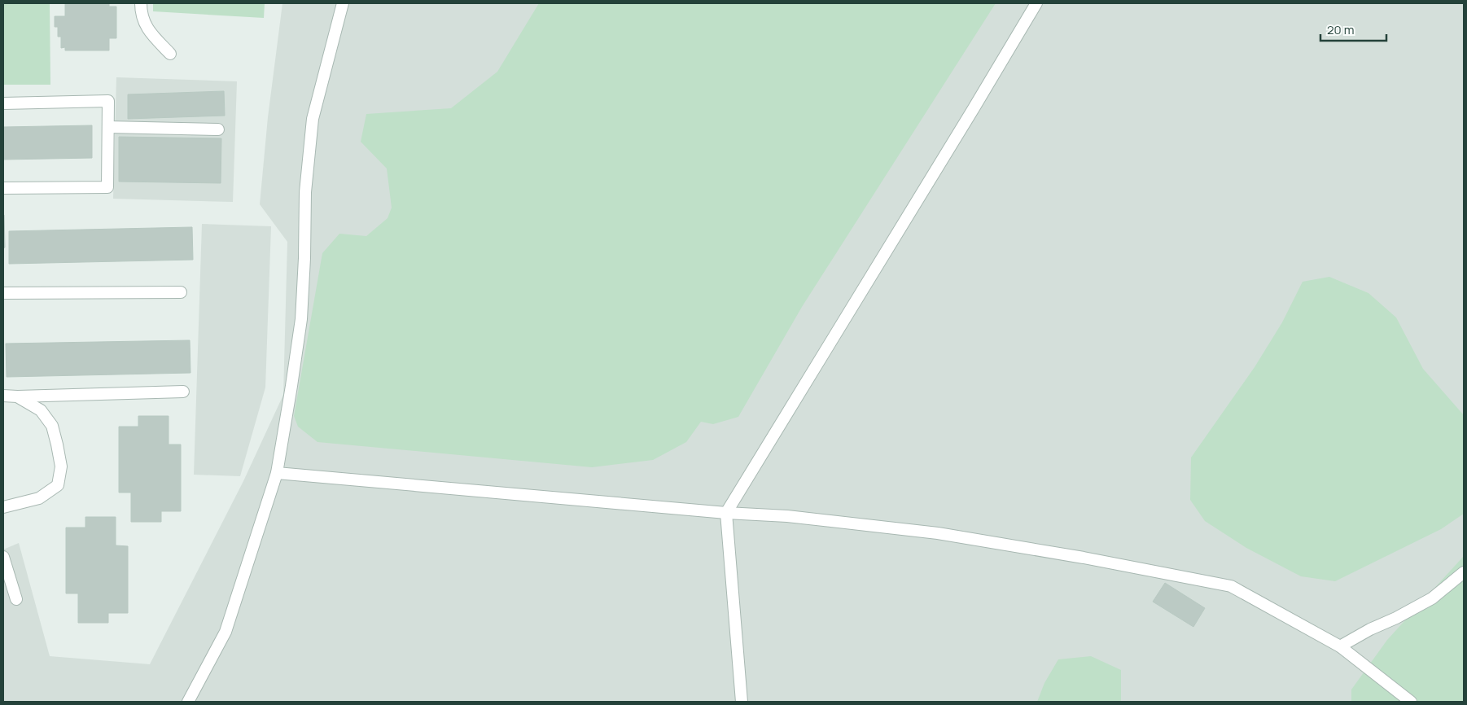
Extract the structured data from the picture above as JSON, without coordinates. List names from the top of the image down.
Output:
{
  "scale_bar": "20 m"
}
